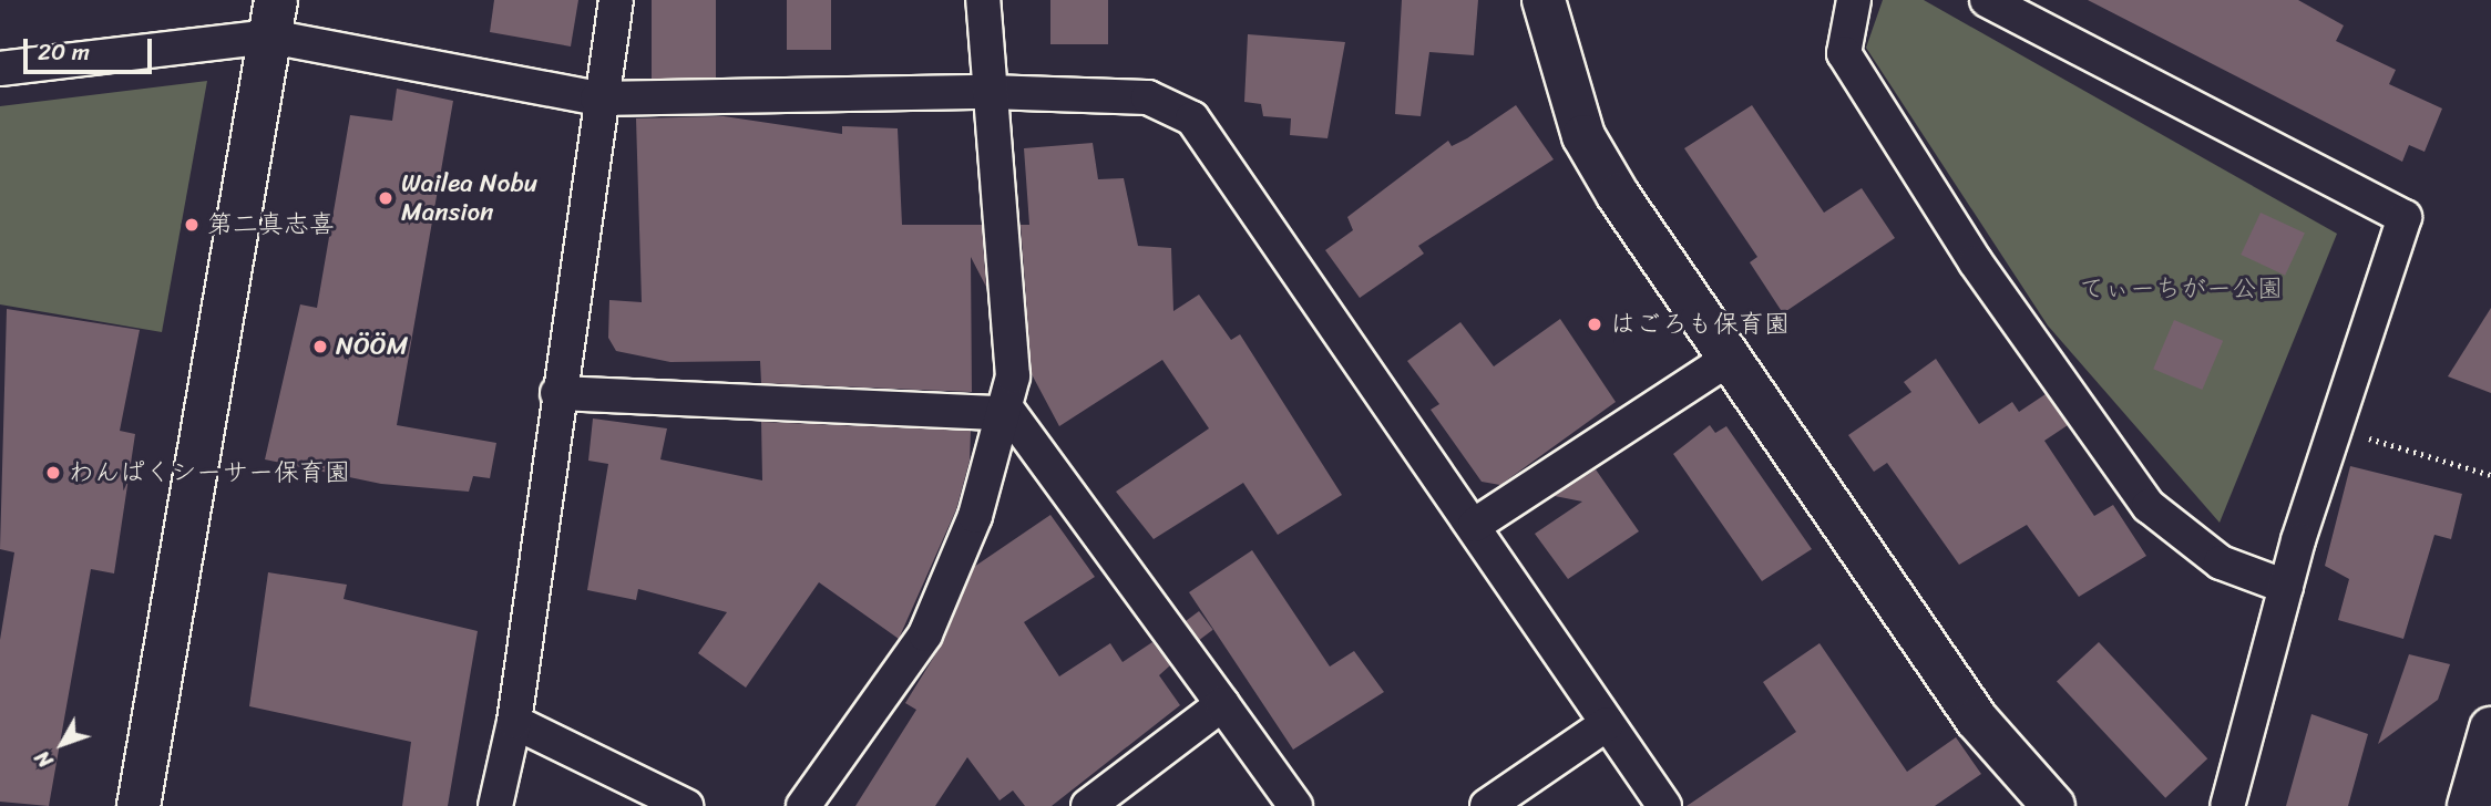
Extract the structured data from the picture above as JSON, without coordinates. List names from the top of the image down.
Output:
{
  "parks": ["てぃーちがー公園"],
  "places": [
    "Wailea Nobu Mansion",
    "第二真志喜",
    "はごろも保育園",
    "NÖÖM",
    "わんぱくシーサー保育園"
  ],
  "scale_bar": "20 m",
  "north": "bottom left"
}
